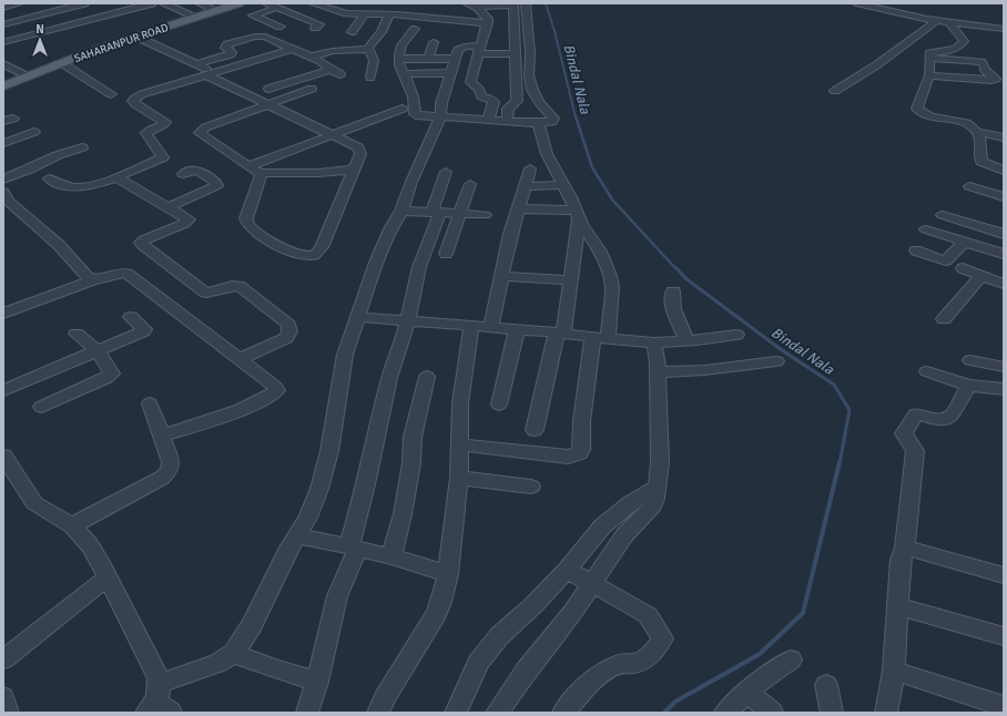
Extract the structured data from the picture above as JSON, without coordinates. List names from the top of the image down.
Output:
{
  "streets": {
    "main road": ["SAHARANPUR ROAD"]
  },
  "water": ["Bindal Nala"],
  "north": "top"
}
